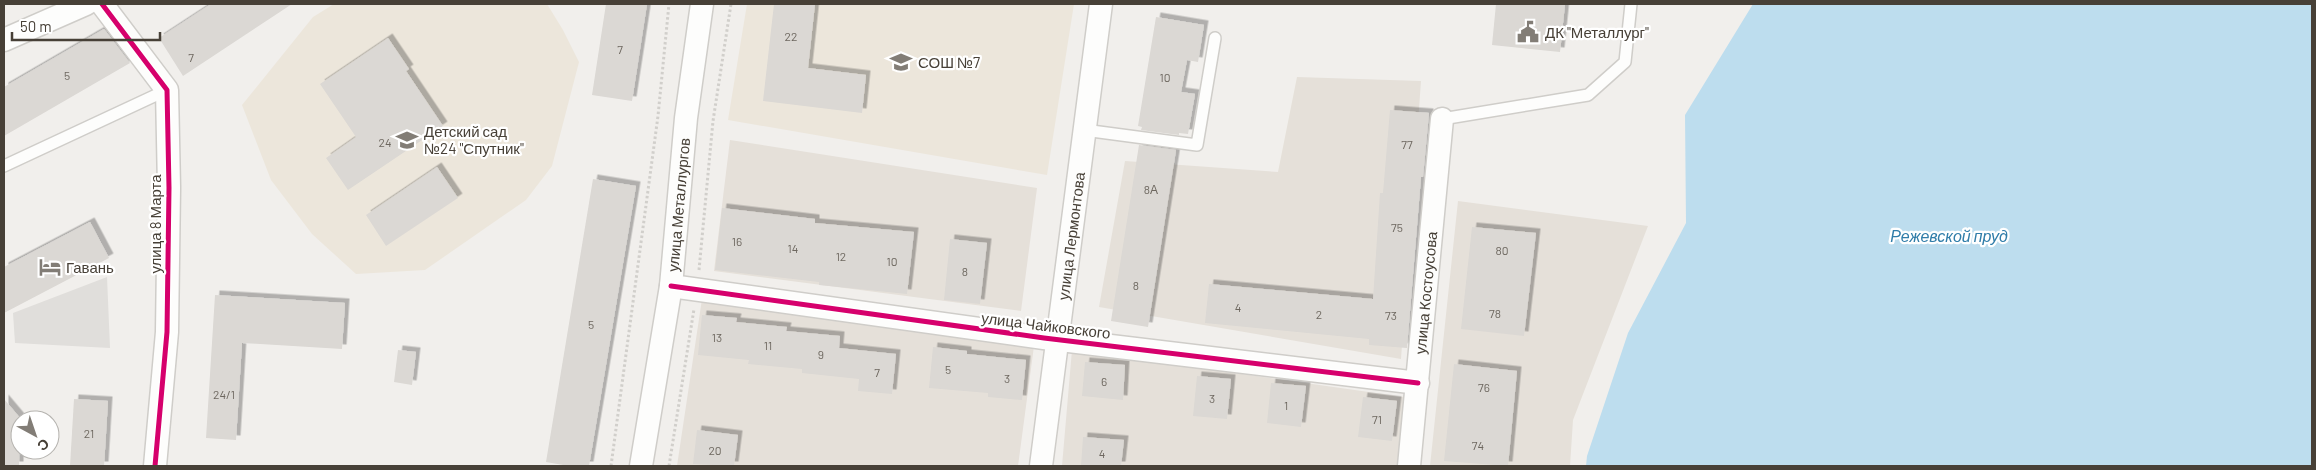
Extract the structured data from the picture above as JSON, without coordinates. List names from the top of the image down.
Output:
{
  "streets": {
    "street": [
      "улица Металлургов",
      "улица 8 Марта",
      "улица Лермонтова",
      "улица Костоусова",
      "улица Чайковского"
    ]
  },
  "crossings": [
    ["улица Металлургов", "улица Чайковского"],
    ["улица Лермонтова", "улица Чайковского"],
    ["улица Костоусова", "улица Чайковского"]
  ],
  "water": ["Режевской пруд"],
  "places": {
    "public building": ["ДК \"Металлург\""],
    "school or university": ["СОШ №7", "Детский сад №24 \"Спутник\""],
    "hotel": ["Гавань"]
  },
  "house_numbers": [
    "22",
    "7",
    "7",
    "5",
    "10",
    "24",
    "77",
    "8А",
    "75",
    "16",
    "14",
    "80",
    "12",
    "10",
    "8",
    "8",
    "4",
    "78",
    "2",
    "73",
    "5",
    "13",
    "11",
    "9",
    "5",
    "7",
    "3",
    "6",
    "76",
    "24/1",
    "3",
    "1",
    "71",
    "21",
    "74",
    "20",
    "4"
  ],
  "scale_bar": "50 m",
  "north": "bottom right"
}
